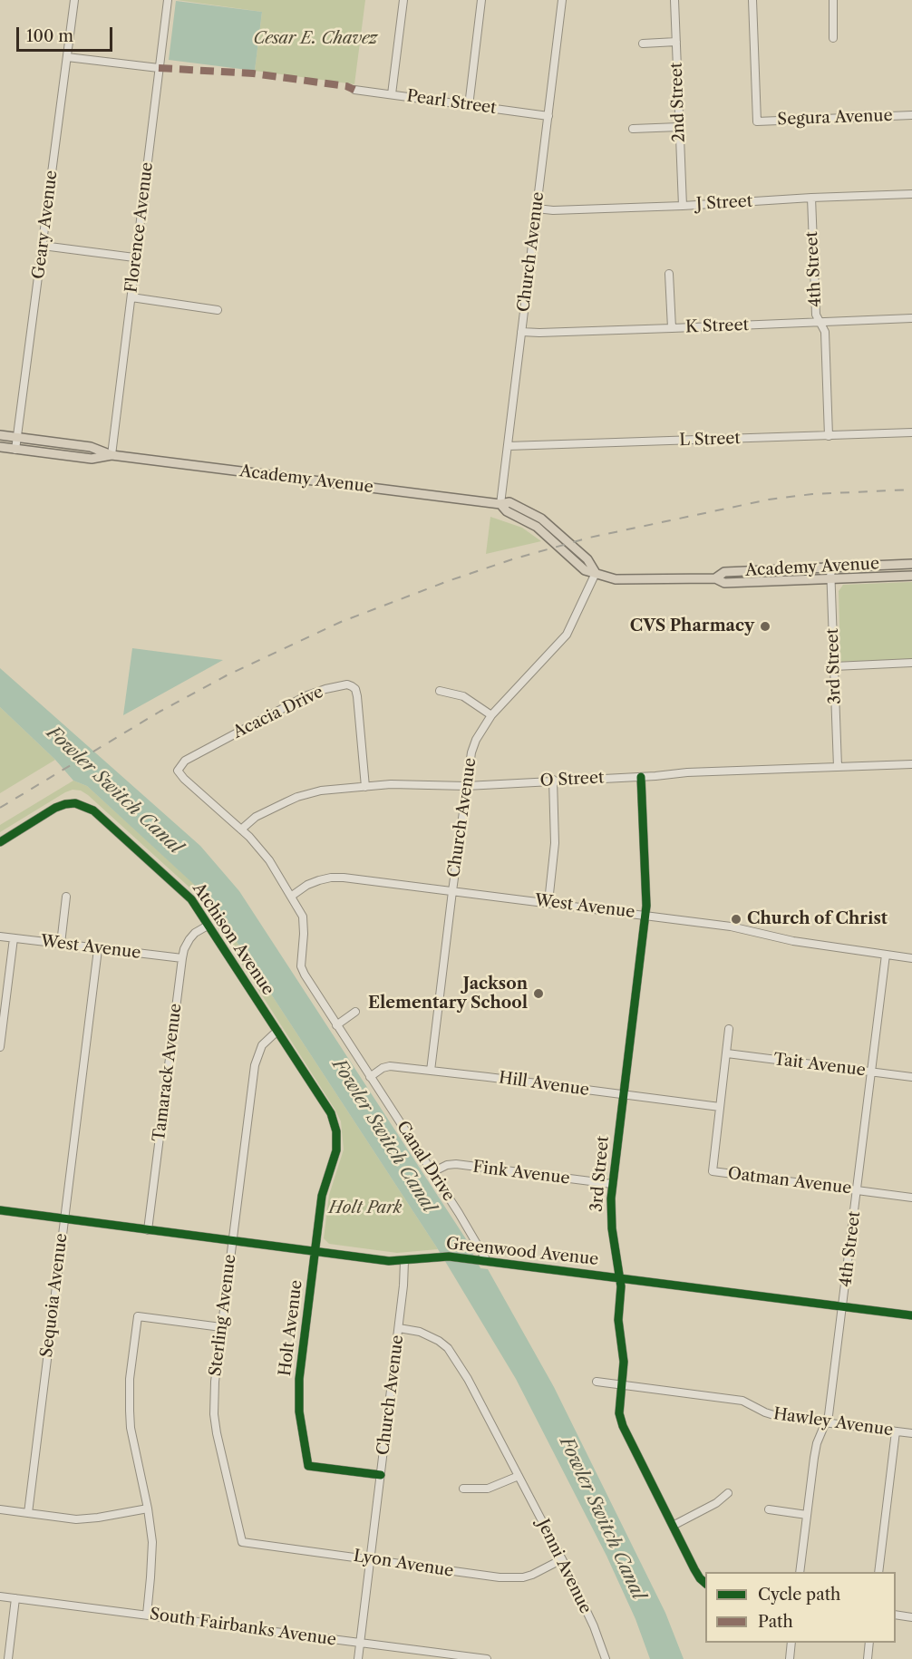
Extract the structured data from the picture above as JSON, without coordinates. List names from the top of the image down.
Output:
{
  "streets": {
    "main road": ["Academy Avenue"],
    "street": [
      "Pearl Street",
      "2nd Street",
      "Segura Avenue",
      "J Street",
      "Geary Avenue",
      "Florence Avenue",
      "Church Avenue",
      "4th Street",
      "K Street",
      "L Street",
      "3rd Street",
      "Acacia Drive",
      "O Street",
      "West Avenue",
      "Atchison Avenue",
      "Tait Avenue",
      "Tamarack Avenue",
      "Hill Avenue",
      "Canal Drive",
      "Fink Avenue",
      "Oatman Avenue",
      "Greenwood Avenue",
      "Sequoia Avenue",
      "Sterling Avenue",
      "Holt Avenue",
      "Hawley Avenue",
      "Lyon Avenue",
      "Jenni Avenue",
      "South Fairbanks Avenue"
    ]
  },
  "crossings": [
    ["Pearl Street", "Church Avenue"],
    ["2nd Street", "J Street"],
    ["J Street", "Church Avenue"],
    ["J Street", "4th Street"],
    ["Geary Avenue", "Academy Avenue"],
    ["Florence Avenue", "Academy Avenue"],
    ["Church Avenue", "K Street"],
    ["Church Avenue", "L Street"],
    ["Church Avenue", "Academy Avenue"],
    ["Church Avenue", "O Street"],
    ["Church Avenue", "West Avenue"],
    ["Church Avenue", "Hill Avenue"],
    ["Church Avenue", "Greenwood Avenue"],
    ["Church Avenue", "Holt Avenue"],
    ["Church Avenue", "Lyon Avenue"],
    ["Church Avenue", "Jenni Avenue"],
    ["Church Avenue", "South Fairbanks Avenue"],
    ["4th Street", "K Street"],
    ["4th Street", "L Street"],
    ["4th Street", "West Avenue"],
    ["4th Street", "Tait Avenue"],
    ["4th Street", "Oatman Avenue"],
    ["4th Street", "Greenwood Avenue"],
    ["4th Street", "Hawley Avenue"],
    ["Academy Avenue", "3rd Street"],
    ["3rd Street", "O Street"],
    ["3rd Street", "West Avenue"],
    ["3rd Street", "Hill Avenue"],
    ["3rd Street", "Fink Avenue"],
    ["3rd Street", "Greenwood Avenue"],
    ["3rd Street", "Hawley Avenue"],
    ["Acacia Drive", "O Street"],
    ["Acacia Drive", "Canal Drive"],
    ["O Street", "Canal Drive"],
    ["West Avenue", "Tamarack Avenue"],
    ["West Avenue", "Canal Drive"],
    ["West Avenue", "Sequoia Avenue"],
    ["Atchison Avenue", "Tamarack Avenue"],
    ["Atchison Avenue", "Sterling Avenue"],
    ["Atchison Avenue", "Holt Avenue"],
    ["Tait Avenue", "Oatman Avenue"],
    ["Tamarack Avenue", "Greenwood Avenue"],
    ["Hill Avenue", "Canal Drive"],
    ["Hill Avenue", "Oatman Avenue"],
    ["Canal Drive", "Fink Avenue"],
    ["Canal Drive", "Greenwood Avenue"],
    ["Greenwood Avenue", "Sequoia Avenue"],
    ["Greenwood Avenue", "Sterling Avenue"],
    ["Greenwood Avenue", "Holt Avenue"],
    ["Sterling Avenue", "Lyon Avenue"],
    ["Lyon Avenue", "Jenni Avenue"]
  ],
  "water": ["Fowler Switch Canal"],
  "parks": ["Cesar E. Chavez", "Holt Park"],
  "places": ["CVS Pharmacy", "Church of Christ", "Jackson Elementary School"],
  "legend": ["Cycle path", "Path"],
  "scale_bar": "100 m"
}
